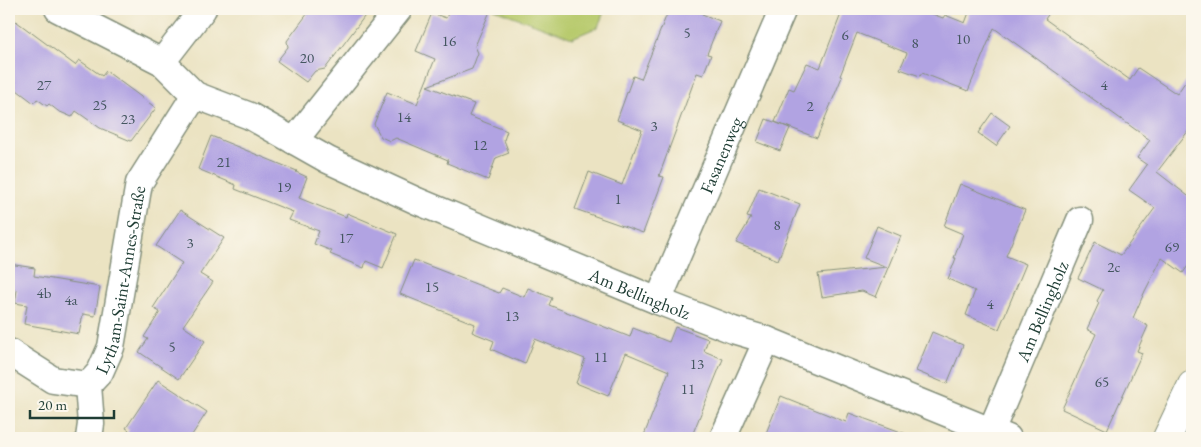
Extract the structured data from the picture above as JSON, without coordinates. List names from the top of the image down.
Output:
{
  "streets": {
    "street": ["Fasanenweg", "Lytham-Saint-Annes-Straße", "Am Bellingholz"]
  },
  "crossings": [
    ["Fasanenweg", "Am Bellingholz"],
    ["Lytham-Saint-Annes-Straße", "Am Bellingholz"]
  ],
  "house_numbers": [
    "5",
    "6",
    "10",
    "16",
    "8",
    "20",
    "27",
    "4",
    "25",
    "2",
    "14",
    "23",
    "3",
    "12",
    "21",
    "19",
    "1",
    "8",
    "17",
    "3",
    "69",
    "2c",
    "15",
    "4b",
    "4a",
    "4",
    "13",
    "5",
    "11",
    "13",
    "65",
    "11"
  ],
  "scale_bar": "20 m"
}
